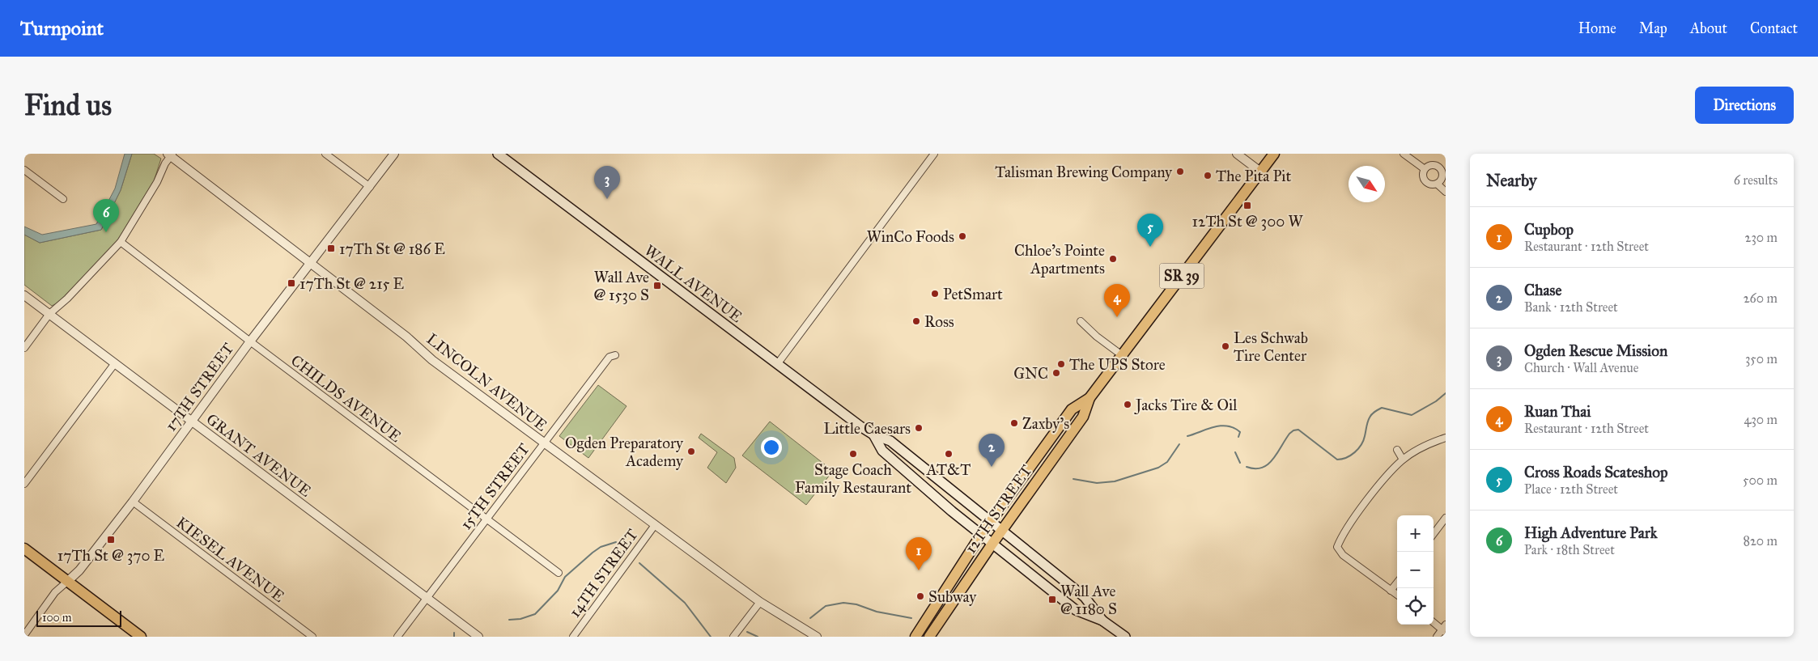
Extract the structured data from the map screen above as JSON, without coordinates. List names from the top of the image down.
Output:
{
  "streets": {
    "main road": ["SR 39", "WALL AVENUE", "12TH STREET"],
    "street": [
      "LINCOLN AVENUE",
      "17TH STREET",
      "CHILDS AVENUE",
      "GRANT AVENUE",
      "15TH STREET",
      "KIESEL AVENUE",
      "14TH STREET"
    ]
  },
  "crossings": [
    ["WALL AVENUE", "12TH STREET"],
    ["LINCOLN AVENUE", "17TH STREET"],
    ["LINCOLN AVENUE", "15TH STREET"],
    ["LINCOLN AVENUE", "14TH STREET"],
    ["17TH STREET", "CHILDS AVENUE"],
    ["17TH STREET", "GRANT AVENUE"],
    ["17TH STREET", "KIESEL AVENUE"],
    ["CHILDS AVENUE", "15TH STREET"],
    ["GRANT AVENUE", "15TH STREET"]
  ],
  "places": {
    "other": [
      "Talisman Brewing Company",
      "The Pita Pit",
      "WinCo Foods",
      "Chloe's Pointe Apartments",
      "PetSmart",
      "Ross",
      "Les Schwab Tire Center",
      "The UPS Store",
      "GNC",
      "Jacks Tire & Oil",
      "Zaxby's",
      "Little Caesars",
      "Ogden Preparatory Academy",
      "Stage Coach Family Restaurant",
      "AT&T",
      "Subway"
    ],
    "transit": [
      "12Th St @ 300 W",
      "17Th St @ 186 E",
      "17Th St @ 215 E",
      "Wall Ave @ 1530 S",
      "17Th St @ 370 E",
      "Wall Ave @ 1180 S"
    ]
  },
  "scale_bar": "100 m",
  "north": "bottom right",
  "page": {
    "header": "Turnpoint",
    "nav": [
      "Home",
      "Map",
      "About",
      "Contact"
    ],
    "buttons": "Directions",
    "title": "Find us",
    "heading": ["Nearby", "6 results"],
    "pins": [
      "3",
      "6",
      "5",
      "4",
      "2",
      "1"
    ],
    "list": [
      {
        "mark": "1",
        "name": "Cupbop",
        "note": "Restaurant · 12th Street",
        "value": "230 m"
      },
      {
        "mark": "2",
        "name": "Chase",
        "note": "Bank · 12th Street",
        "value": "260 m"
      },
      {
        "mark": "3",
        "name": "Ogden Rescue Mission",
        "note": "Church · Wall Avenue",
        "value": "350 m"
      },
      {
        "mark": "4",
        "name": "Ruan Thai",
        "note": "Restaurant · 12th Street",
        "value": "430 m"
      },
      {
        "mark": "5",
        "name": "Cross Roads Scateshop",
        "note": "Place · 12th Street",
        "value": "500 m"
      },
      {
        "mark": "6",
        "name": "High Adventure Park",
        "note": "Park · 18th Street",
        "value": "820 m"
      }
    ],
    "map_buttons": ["+", "−"],
    "scale": "100 m"
  }
}
